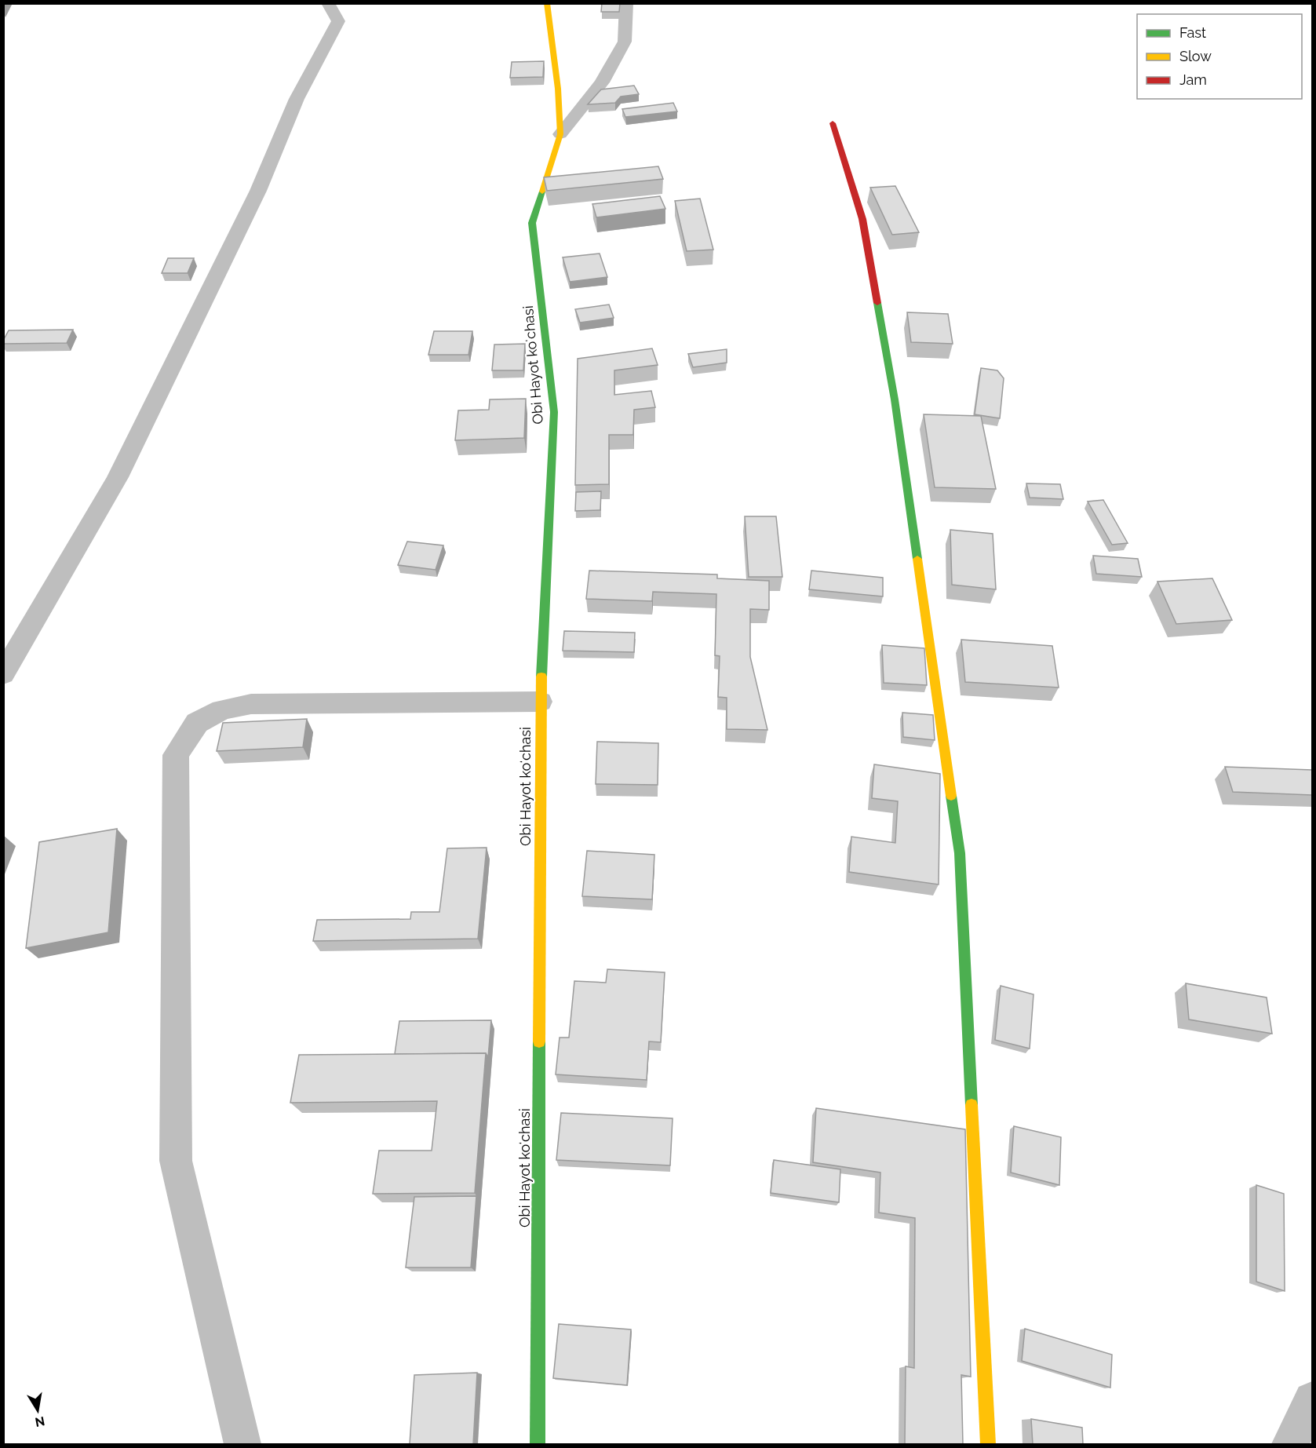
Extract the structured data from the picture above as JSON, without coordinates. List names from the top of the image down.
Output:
{
  "streets": {
    "street": ["Obi Hayot koʻchasi"]
  },
  "legend": ["Fast", "Slow", "Jam"],
  "north": "bottom"
}
